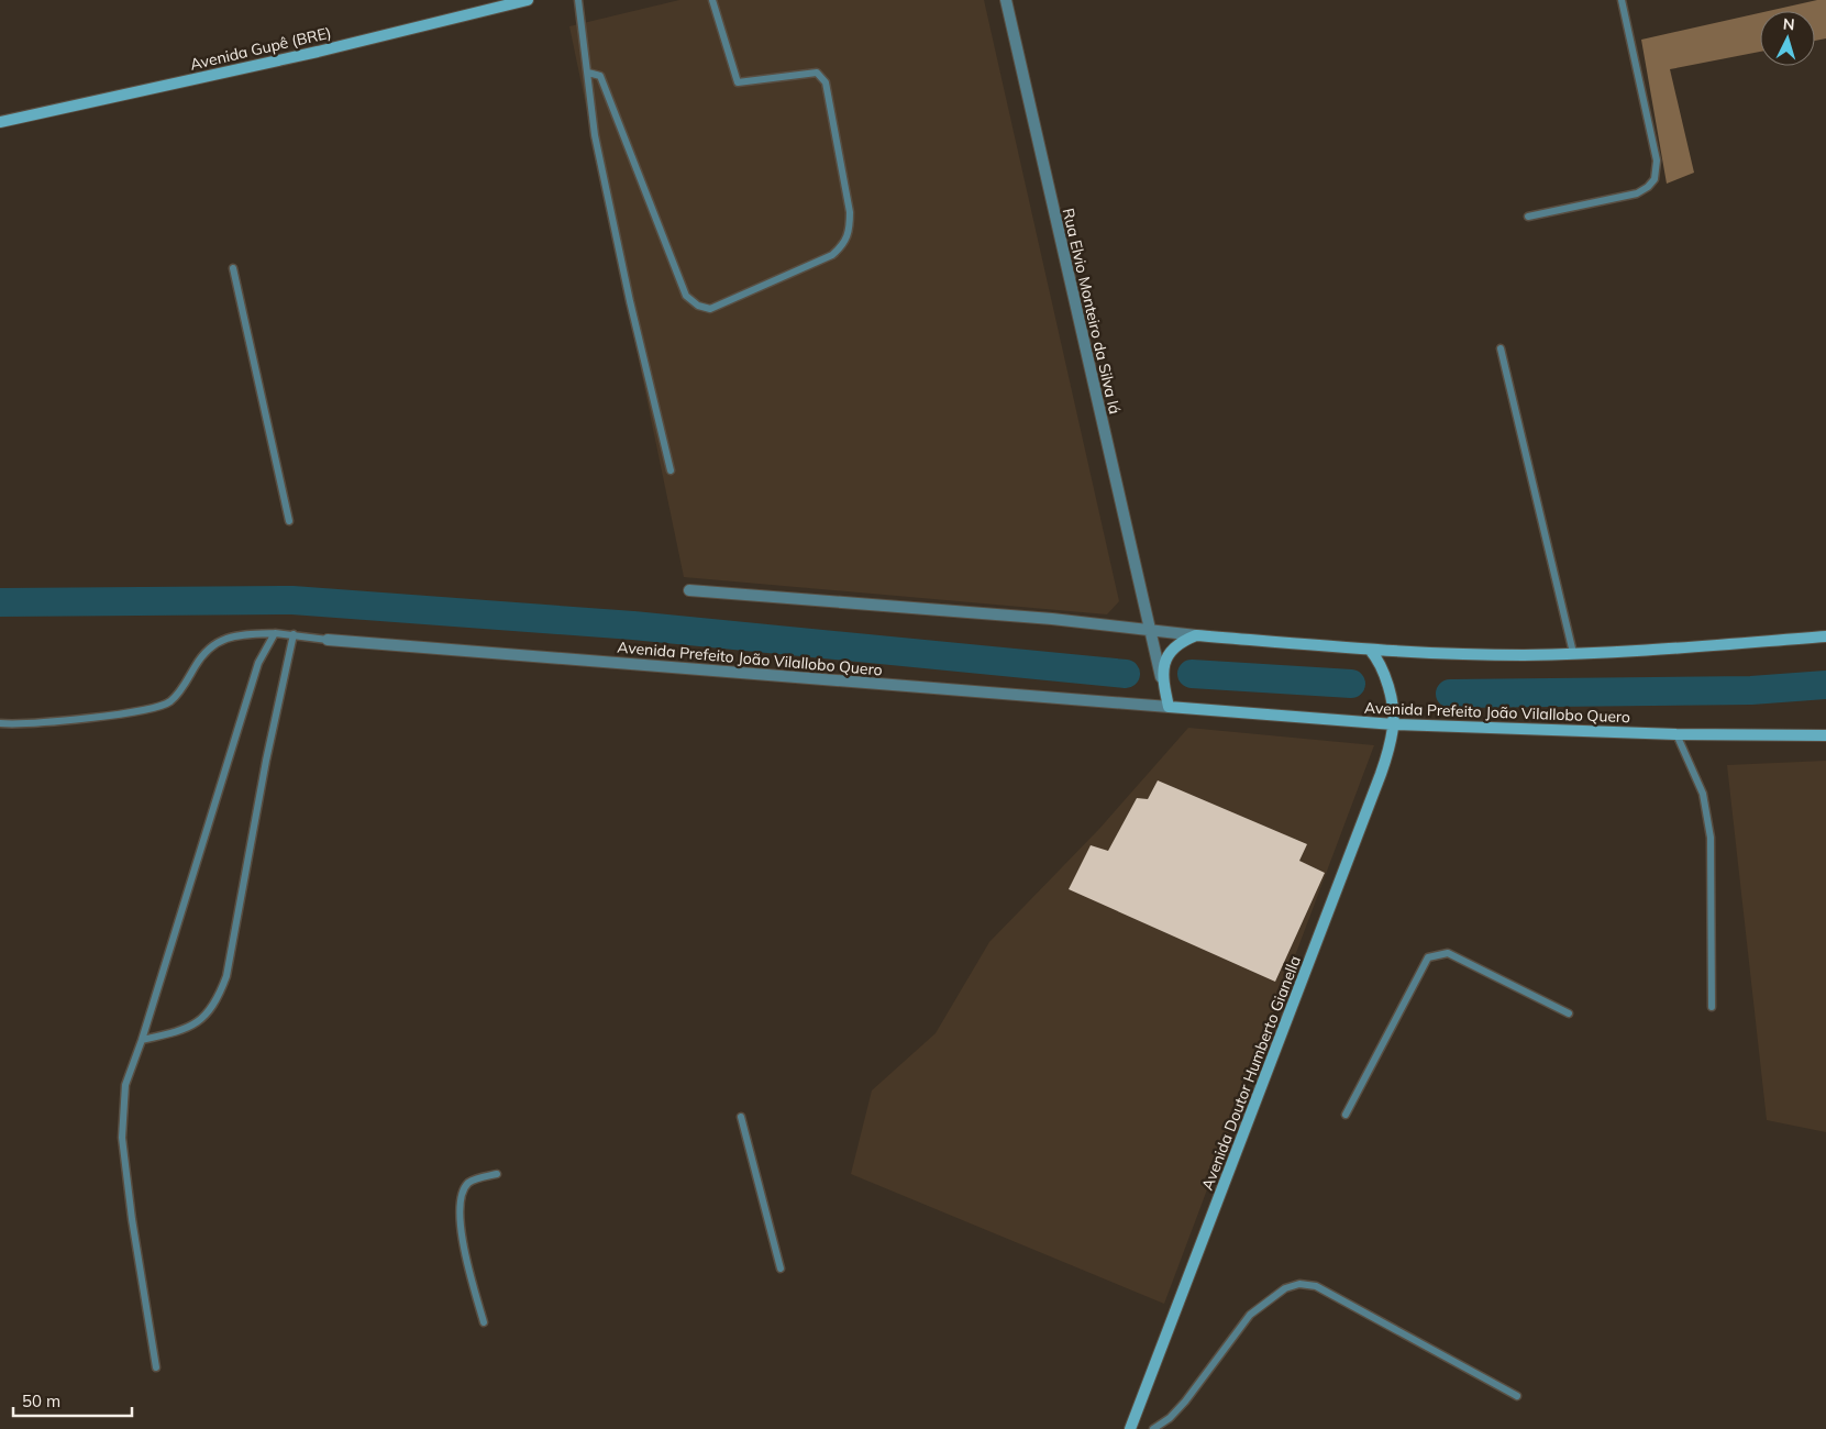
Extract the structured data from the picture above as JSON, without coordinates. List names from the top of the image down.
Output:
{
  "streets": {
    "main road": ["Avenida Gupê (BRE)", "Avenida Prefeito João Vilallobo Quero", "Avenida Doutor Humberto Gianella"],
    "street": ["Rua Elvio Monteiro da Silva Iá"]
  },
  "crossings": [
    ["Avenida Prefeito João Vilallobo Quero", "Avenida Doutor Humberto Gianella"]
  ],
  "scale_bar": "50 m",
  "north": "top"
}
